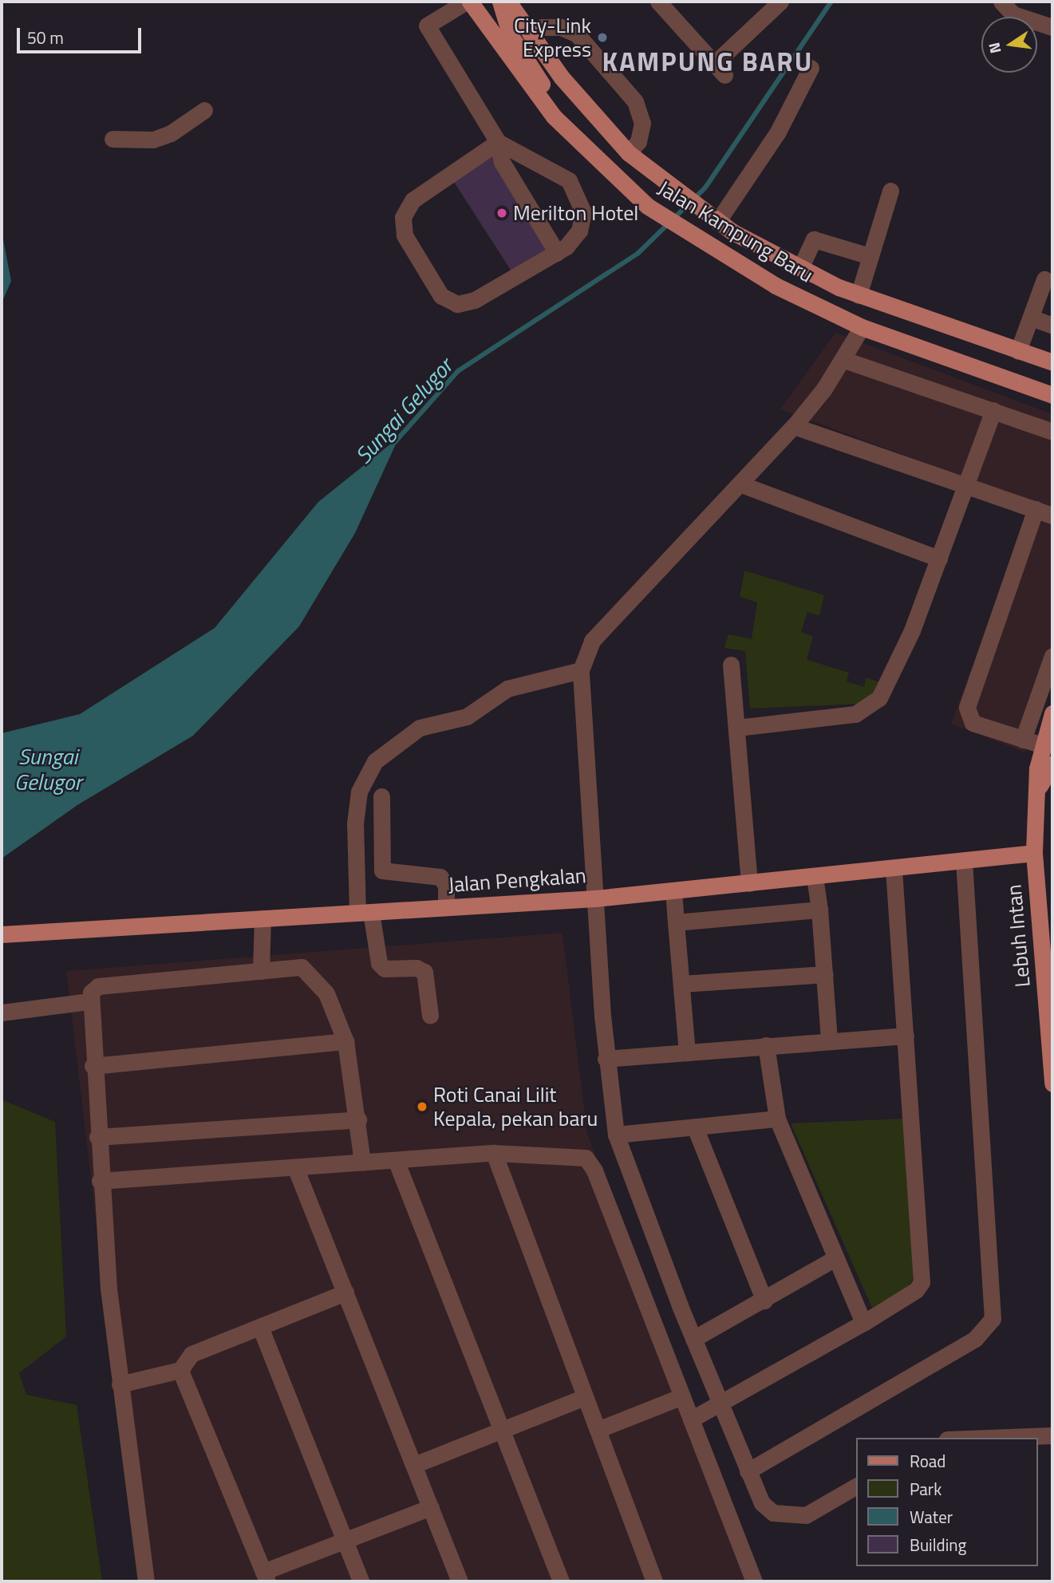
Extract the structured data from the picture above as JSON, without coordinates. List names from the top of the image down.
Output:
{
  "streets": {
    "main road": ["Jalan Kampung Baru", "Jalan Pengkalan", "Lebuh Intan"]
  },
  "crossings": [
    ["Jalan Pengkalan", "Lebuh Intan"]
  ],
  "districts": ["KAMPUNG BARU"],
  "water": ["Sungai Gelugor"],
  "places": ["City-Link Express", "Merilton Hotel", "Roti Canai Lilit Kepala, pekan baru"],
  "legend": [
    "Road",
    "Park",
    "Water",
    "Building"
  ],
  "scale_bar": "50 m",
  "north": "left"
}
